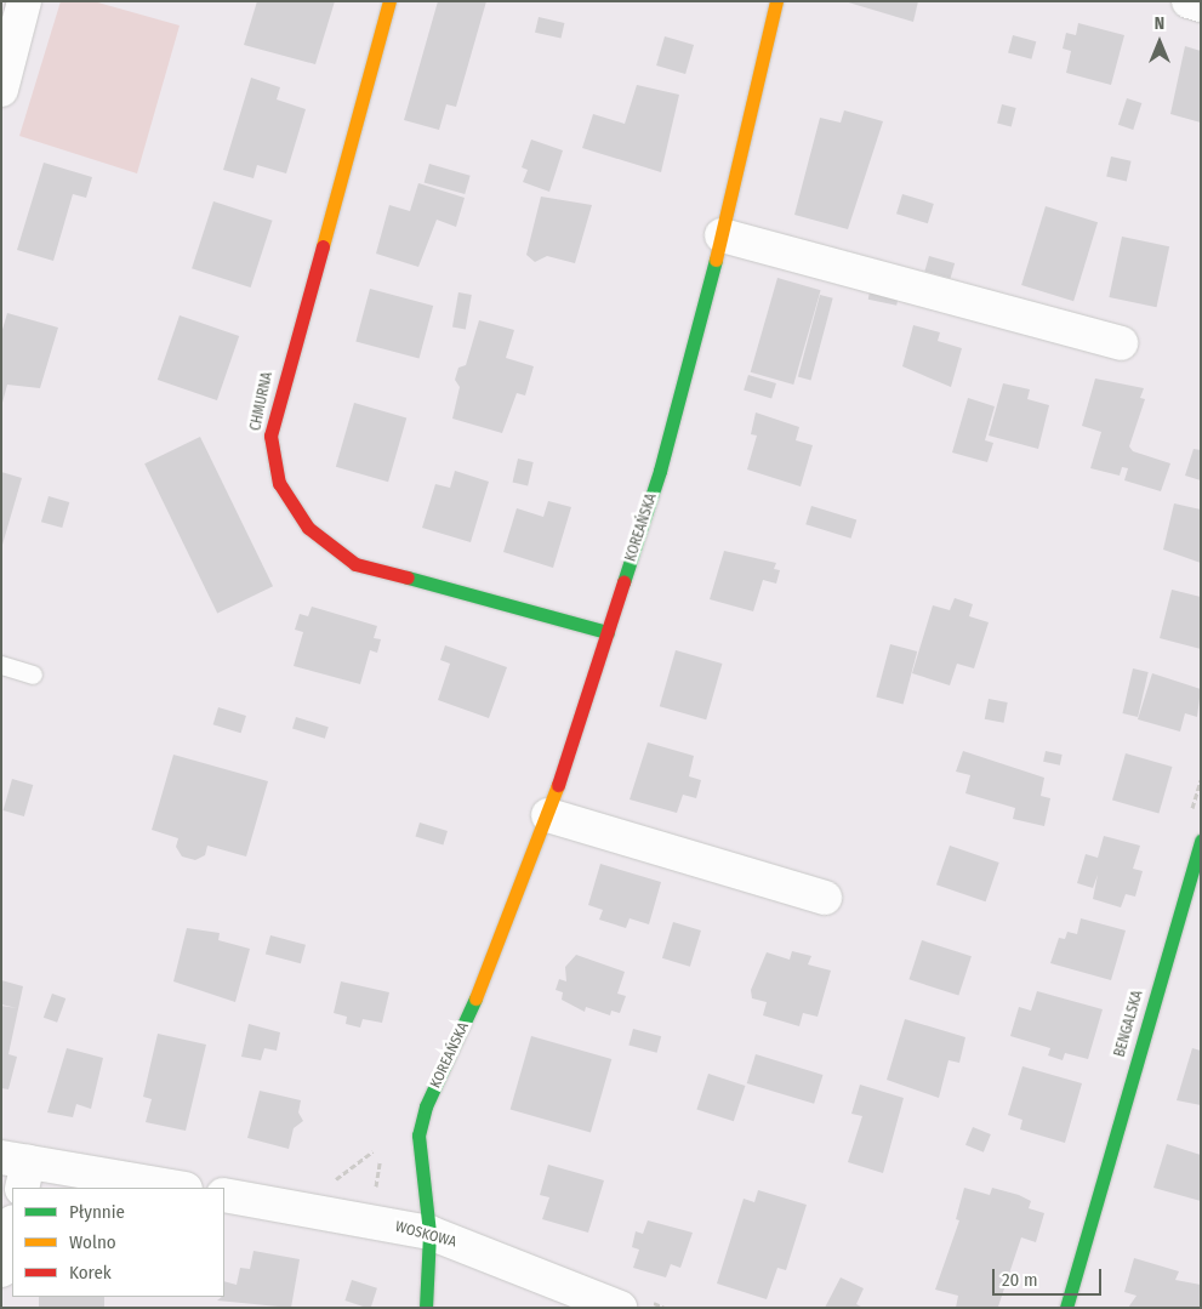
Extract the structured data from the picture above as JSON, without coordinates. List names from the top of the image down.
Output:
{
  "streets": {
    "street": [
      "CHMURNA",
      "KOREAŃSKA",
      "BENGALSKA",
      "WOSKOWA"
    ]
  },
  "crossings": [
    ["CHMURNA", "KOREAŃSKA"],
    ["KOREAŃSKA", "WOSKOWA"]
  ],
  "legend": ["Płynnie", "Wolno", "Korek"],
  "scale_bar": "20 m",
  "north": "top"
}
